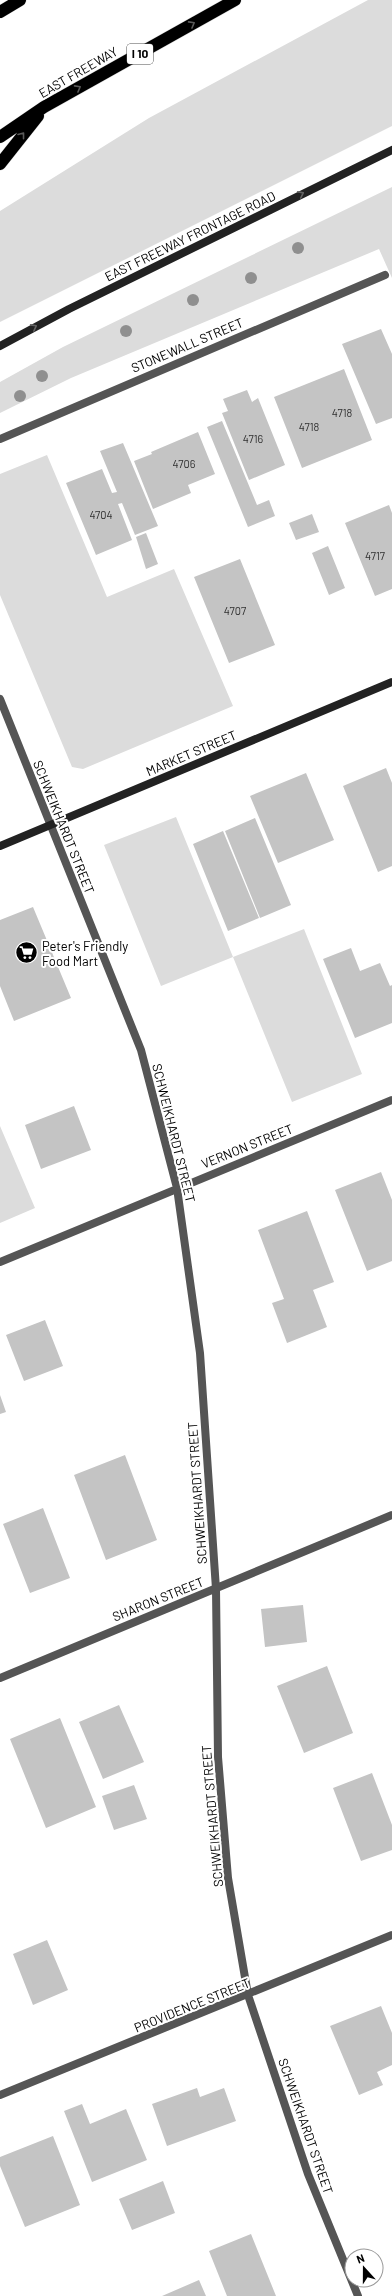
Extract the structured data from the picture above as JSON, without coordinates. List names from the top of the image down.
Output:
{
  "streets": {
    "highway": ["I 10", "EAST FREEWAY"],
    "main road": ["EAST FREEWAY FRONTAGE ROAD", "MARKET STREET"],
    "street": [
      "STONEWALL STREET",
      "SCHWEIKHARDT STREET",
      "VERNON STREET",
      "SHARON STREET",
      "PROVIDENCE STREET"
    ]
  },
  "crossings": [
    ["MARKET STREET", "SCHWEIKHARDT STREET"],
    ["SCHWEIKHARDT STREET", "VERNON STREET"],
    ["SCHWEIKHARDT STREET", "SHARON STREET"],
    ["SCHWEIKHARDT STREET", "PROVIDENCE STREET"]
  ],
  "one_way": ["EAST FREEWAY", "EAST FREEWAY FRONTAGE ROAD"],
  "places": {
    "supermarket": ["Peter's Friendly Food Mart"]
  },
  "house_numbers": [
    "4718",
    "4718",
    "4716",
    "4706",
    "4704",
    "4717",
    "4707"
  ],
  "north": "top"
}
